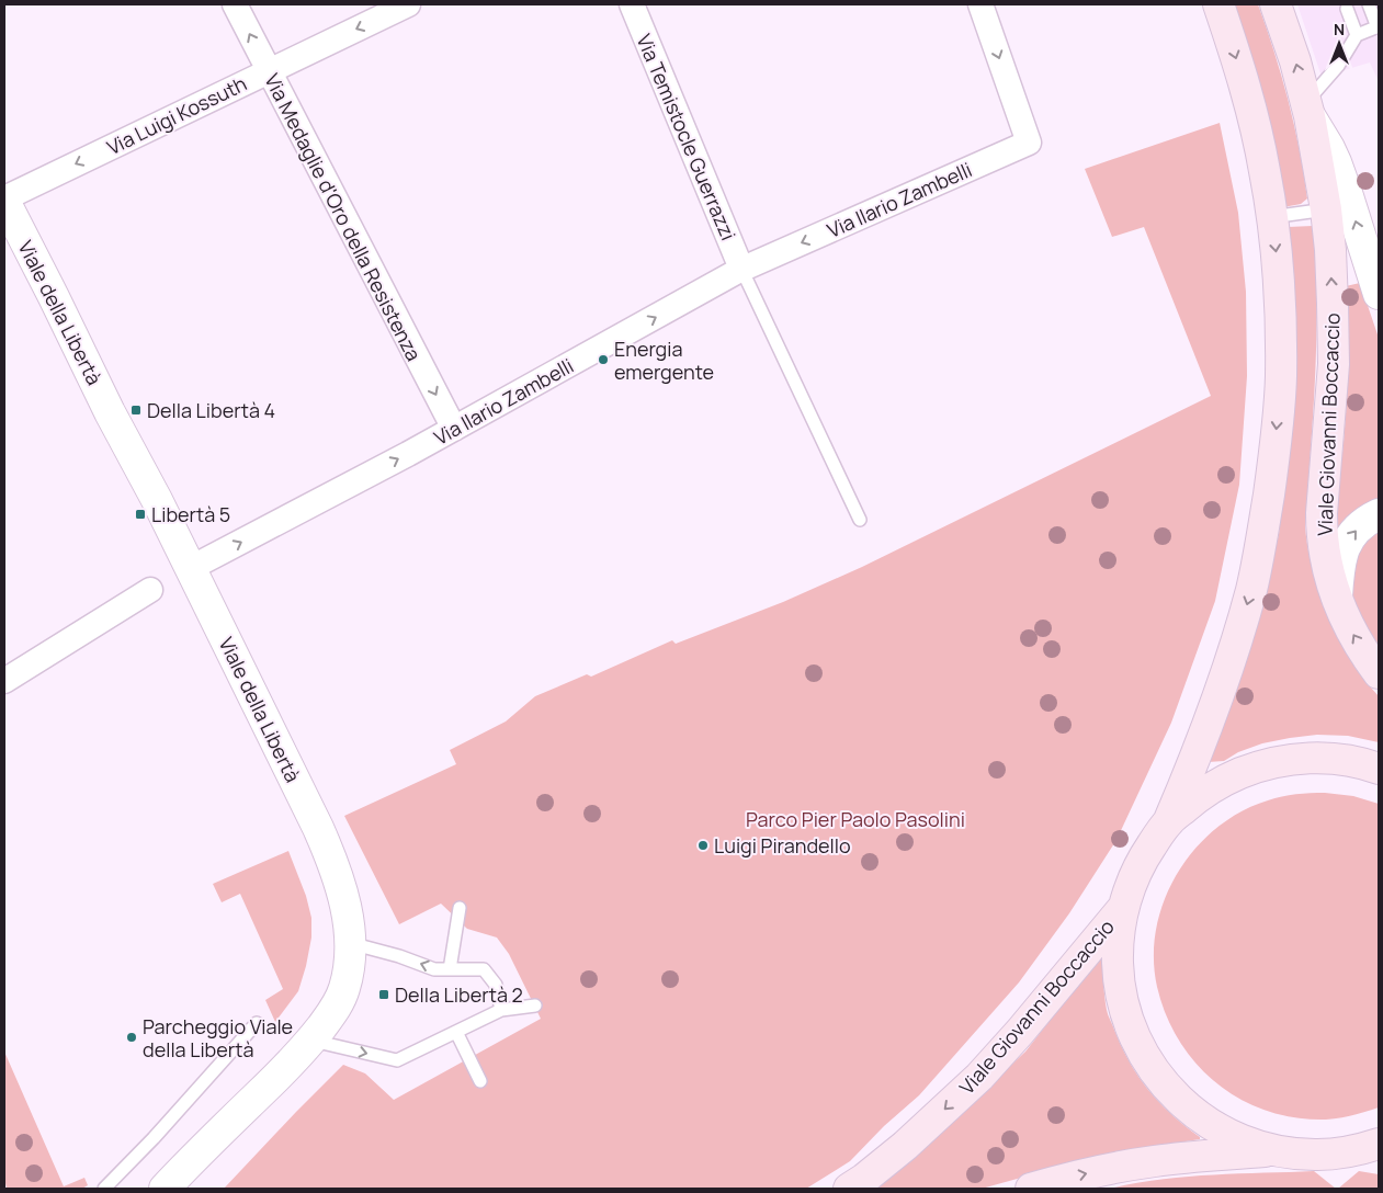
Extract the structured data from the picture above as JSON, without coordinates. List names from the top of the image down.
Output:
{
  "streets": {
    "main road": ["Viale Giovanni Boccaccio"],
    "street": [
      "Via Luigi Kossuth",
      "Via Temistocle Guerrazzi",
      "Via Ilario Zambelli",
      "Via Medaglie d'Oro della Resistenza",
      "Viale della Libertà"
    ]
  },
  "crossings": [
    ["Via Luigi Kossuth", "Via Medaglie d'Oro della Resistenza"],
    ["Via Luigi Kossuth", "Viale della Libertà"],
    ["Via Temistocle Guerrazzi", "Via Ilario Zambelli"],
    ["Via Ilario Zambelli", "Via Medaglie d'Oro della Resistenza"],
    ["Via Ilario Zambelli", "Viale della Libertà"]
  ],
  "one_way": ["Via Luigi Kossuth"],
  "parks": ["Parco Pier Paolo Pasolini"],
  "places": {
    "other": ["Energia emergente", "Luigi Pirandello", "Parcheggio Viale della Libertà"],
    "transit": ["Della Libertà 4", "Libertà 5", "Della Libertà 2"]
  },
  "north": "top"
}
